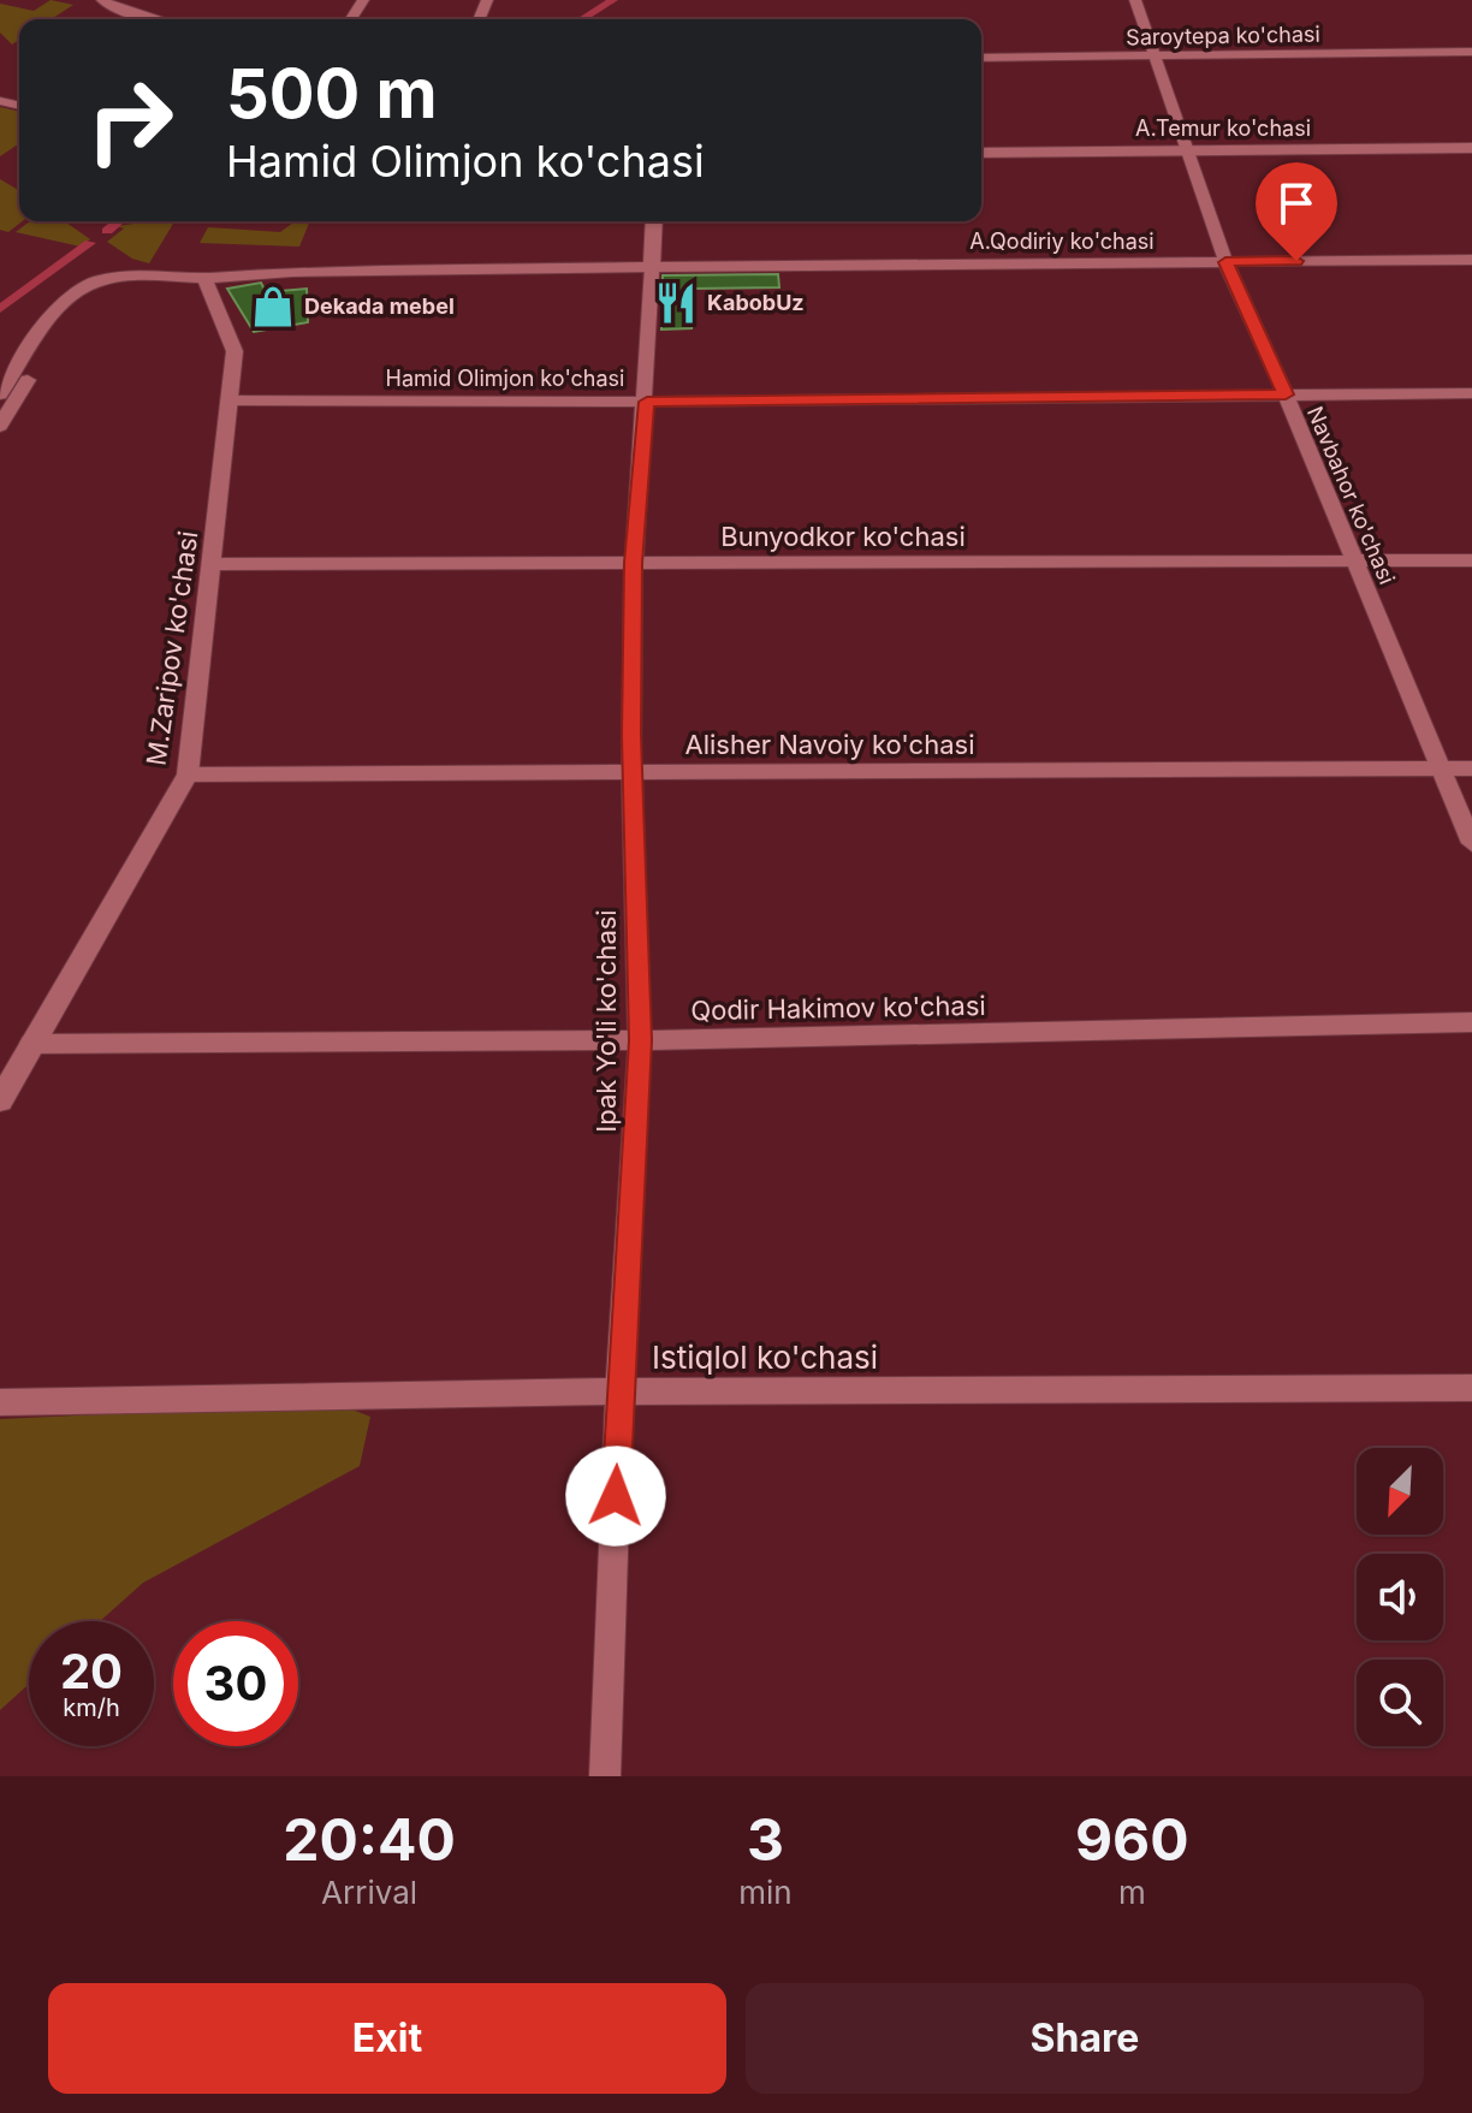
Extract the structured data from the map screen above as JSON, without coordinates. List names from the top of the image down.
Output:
{
  "streets": {
    "street": [
      "Saroytepa ko'chasi",
      "A.Temur ko'chasi",
      "A.Qodiriy ko'chasi",
      "Hamid Olimjon ko'chasi",
      "Navbahor ko'chasi",
      "Bunyodkor ko'chasi",
      "M.Zaripov ko'chasi",
      "Alisher Navoiy ko'chasi",
      "Qodir Hakimov ko'chasi",
      "Ipak Yo'li ko'chasi",
      "Istiqlol ko'chasi"
    ]
  },
  "crossings": [
    ["Saroytepa ko'chasi", "Navbahor ko'chasi"],
    ["A.Temur ko'chasi", "Navbahor ko'chasi"],
    ["A.Qodiriy ko'chasi", "Navbahor ko'chasi"],
    ["A.Qodiriy ko'chasi", "Ipak Yo'li ko'chasi"],
    ["Hamid Olimjon ko'chasi", "Navbahor ko'chasi"],
    ["Hamid Olimjon ko'chasi", "M.Zaripov ko'chasi"],
    ["Hamid Olimjon ko'chasi", "Ipak Yo'li ko'chasi"],
    ["Navbahor ko'chasi", "Bunyodkor ko'chasi"],
    ["Navbahor ko'chasi", "Alisher Navoiy ko'chasi"],
    ["Bunyodkor ko'chasi", "M.Zaripov ko'chasi"],
    ["Bunyodkor ko'chasi", "Ipak Yo'li ko'chasi"],
    ["M.Zaripov ko'chasi", "Alisher Navoiy ko'chasi"],
    ["M.Zaripov ko'chasi", "Qodir Hakimov ko'chasi"],
    ["Alisher Navoiy ko'chasi", "Ipak Yo'li ko'chasi"],
    ["Qodir Hakimov ko'chasi", "Ipak Yo'li ko'chasi"],
    ["Ipak Yo'li ko'chasi", "Istiqlol ko'chasi"]
  ],
  "places": {
    "restaurant": ["KabobUz"],
    "shop": ["Dekada mebel"]
  },
  "north": "bottom left",
  "page": {
    "turn": ["500 m", "Hamid Olimjon ko'chasi"],
    "speed": "20 km/h",
    "limit": "30",
    "eta": [
      "20:40",
      "Arrival",
      "3",
      "min",
      "960",
      "m"
    ],
    "buttons": ["Exit", "Share"]
  }
}
